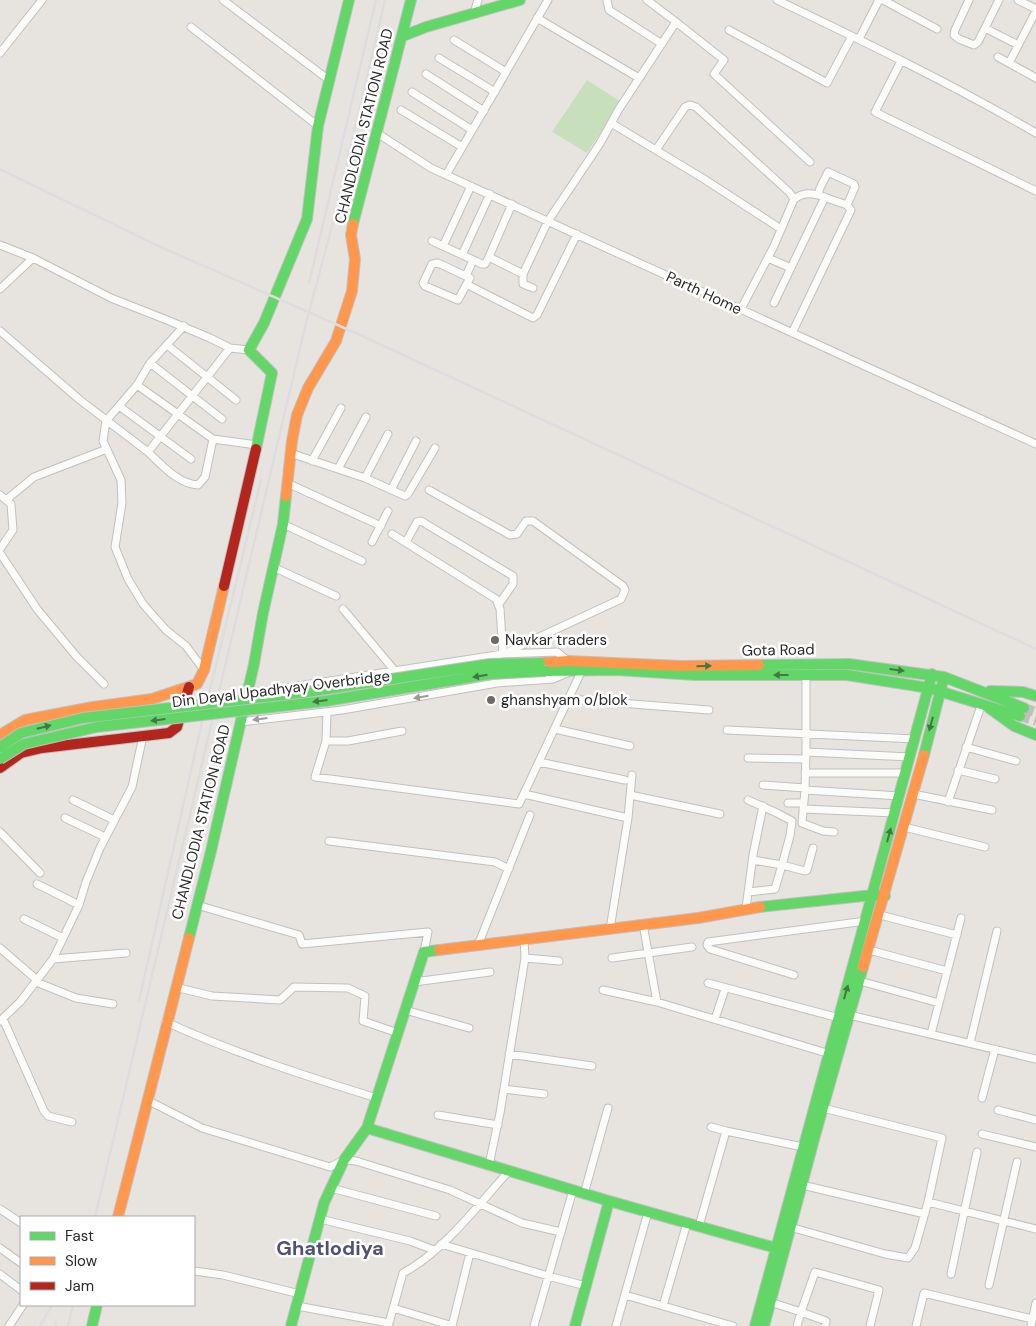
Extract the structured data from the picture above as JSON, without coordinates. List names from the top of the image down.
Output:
{
  "streets": {
    "street": [
      "CHANDLODIA STATION ROAD",
      "Parth Home",
      "Gota Road",
      "Din Dayal Upadhyay Overbridge"
    ]
  },
  "crossings": [
    ["CHANDLODIA STATION ROAD", "Parth Home"],
    ["Gota Road", "Din Dayal Upadhyay Overbridge"]
  ],
  "districts": ["Ghatlodiya"],
  "places": ["Navkar traders", "ghanshyam o/blok"],
  "legend": ["Fast", "Slow", "Jam"]
}
